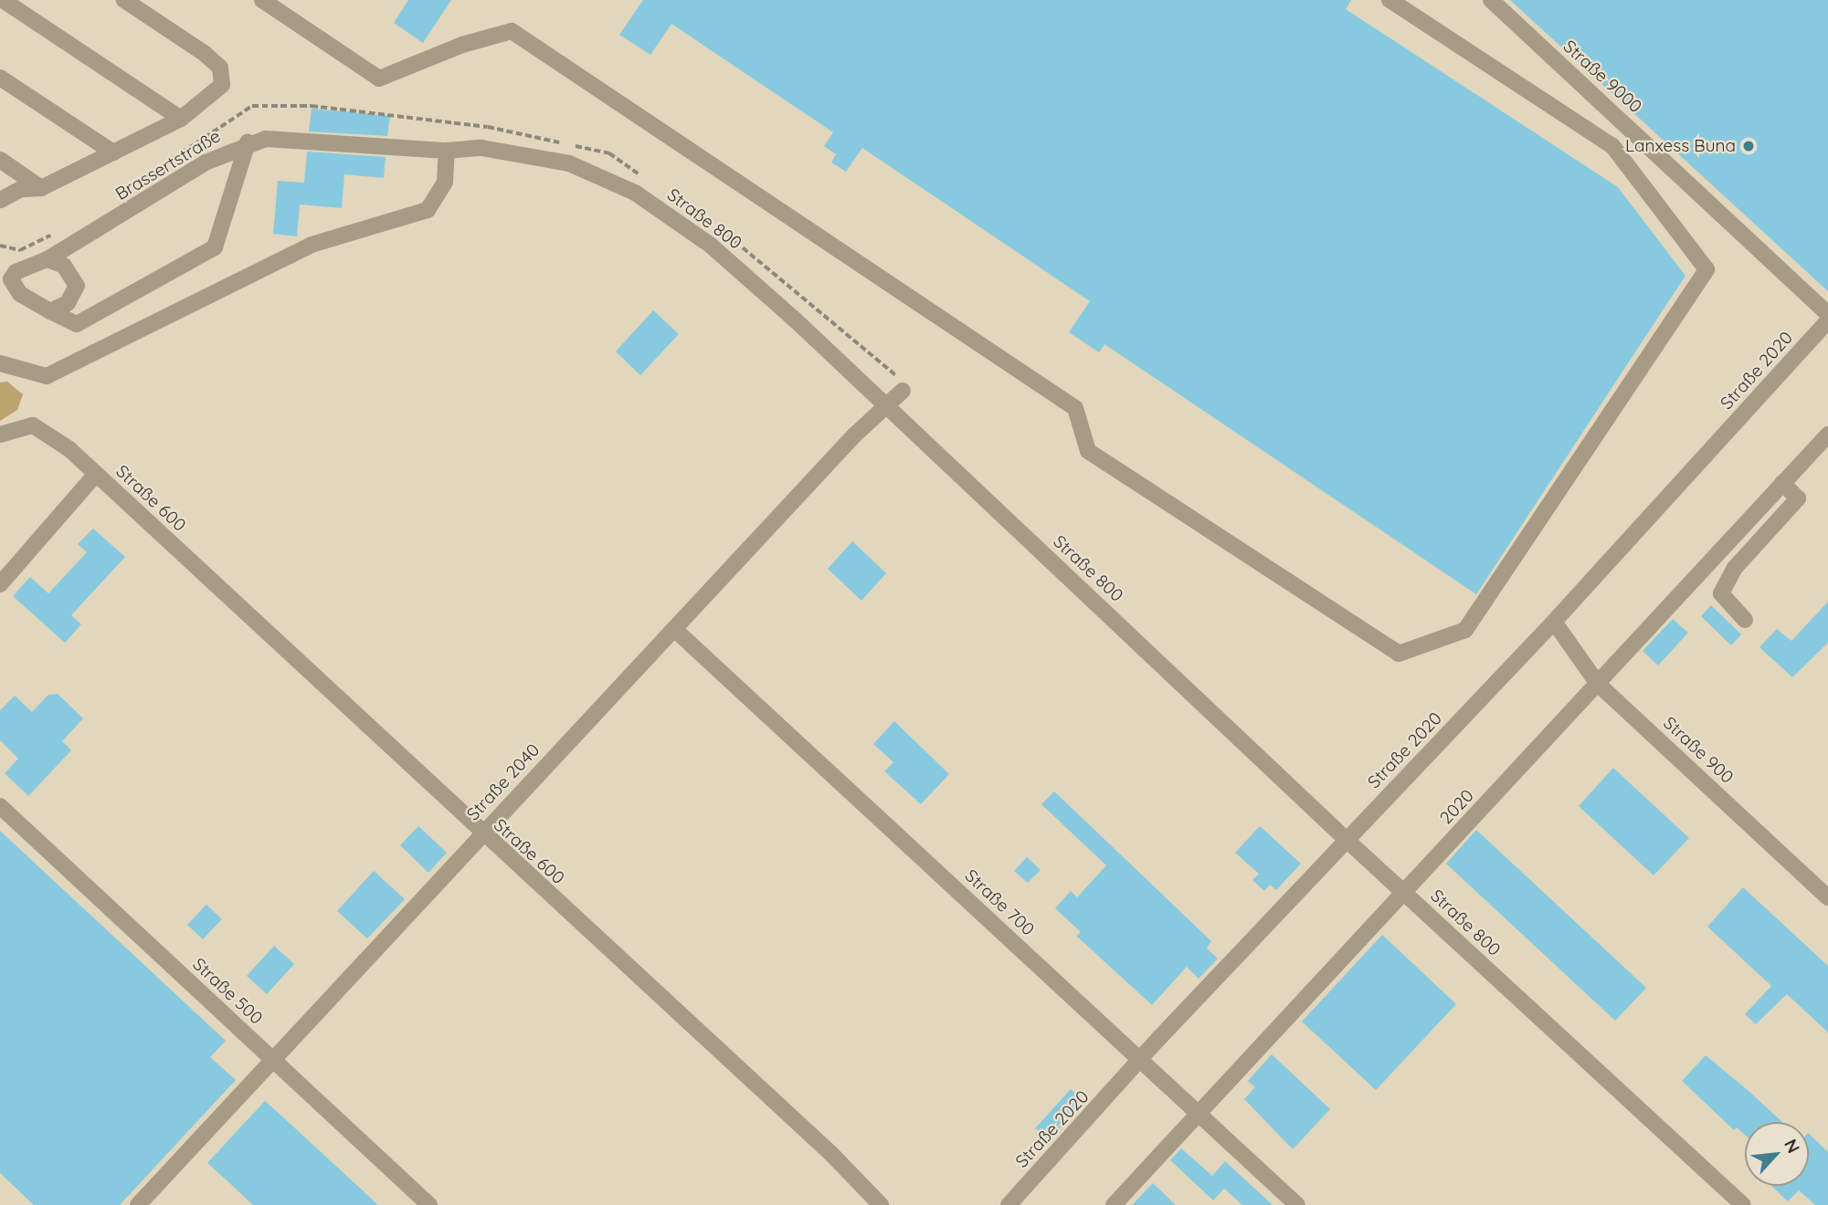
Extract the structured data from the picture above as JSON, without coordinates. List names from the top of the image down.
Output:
{
  "streets": {
    "street": [
      "Straße 9000",
      "Brassertstraße",
      "Straße 800",
      "Straße 2020",
      "Straße 600",
      "Straße 900",
      "Straße 2040",
      "2020",
      "Straße 700",
      "Straße 500"
    ]
  },
  "crossings": [
    ["Brassertstraße", "Straße 800"],
    ["Straße 800", "Straße 2020"],
    ["Straße 800", "Straße 2040"],
    ["Straße 800", "2020"],
    ["Straße 2020", "Straße 900"],
    ["Straße 2020", "Straße 700"],
    ["Straße 600", "Straße 2040"],
    ["Straße 900", "2020"],
    ["Straße 2040", "Straße 700"],
    ["Straße 2040", "Straße 500"],
    ["2020", "Straße 700"]
  ],
  "places": ["Lanxess Buna"],
  "north": "top right"
}
